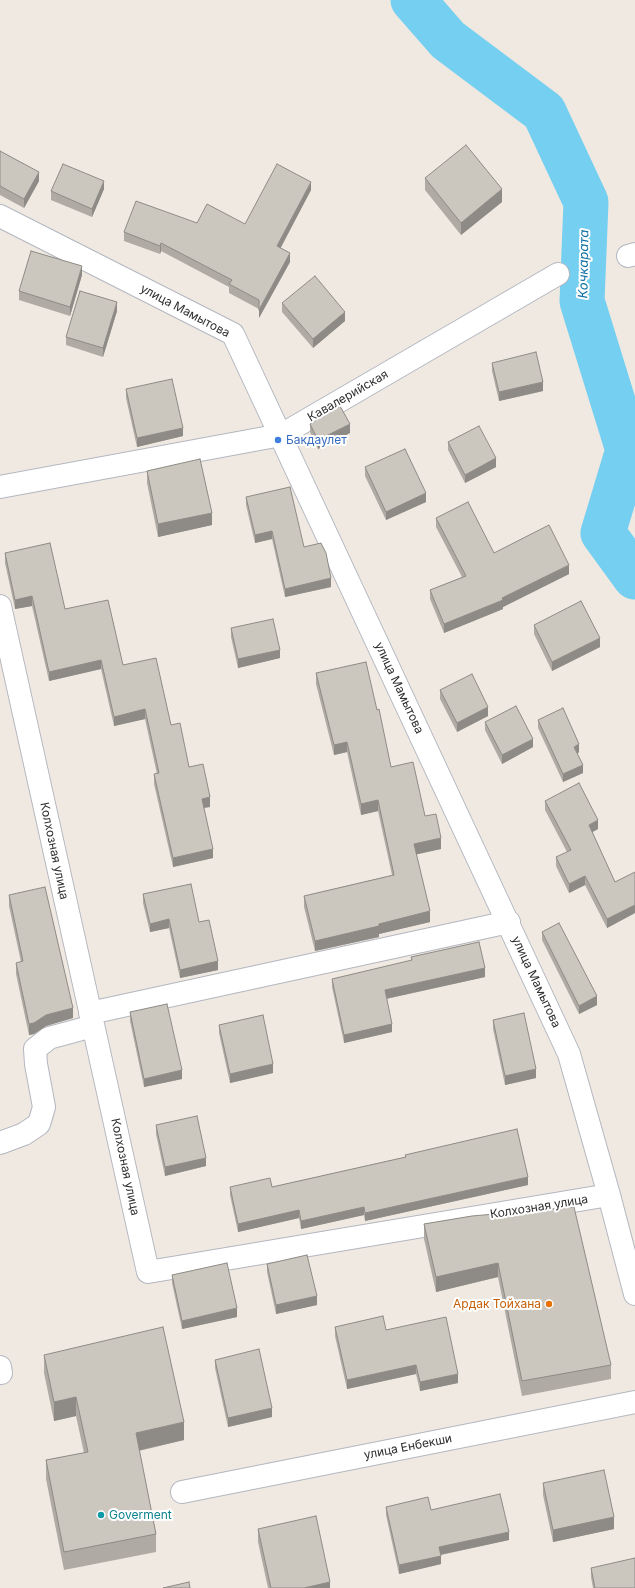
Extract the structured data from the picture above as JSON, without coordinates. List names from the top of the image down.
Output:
{
  "streets": {
    "street": [
      "улица Мамытова",
      "Кавалерийская",
      "Колхозная улица",
      "улица Енбекши"
    ]
  },
  "crossings": [
    ["улица Мамытова", "Кавалерийская"],
    ["улица Мамытова", "Колхозная улица"]
  ],
  "water": ["Кочкарата"],
  "places": ["Бакдаулет", "Ардак Тойхана", "Goverment"]
}
